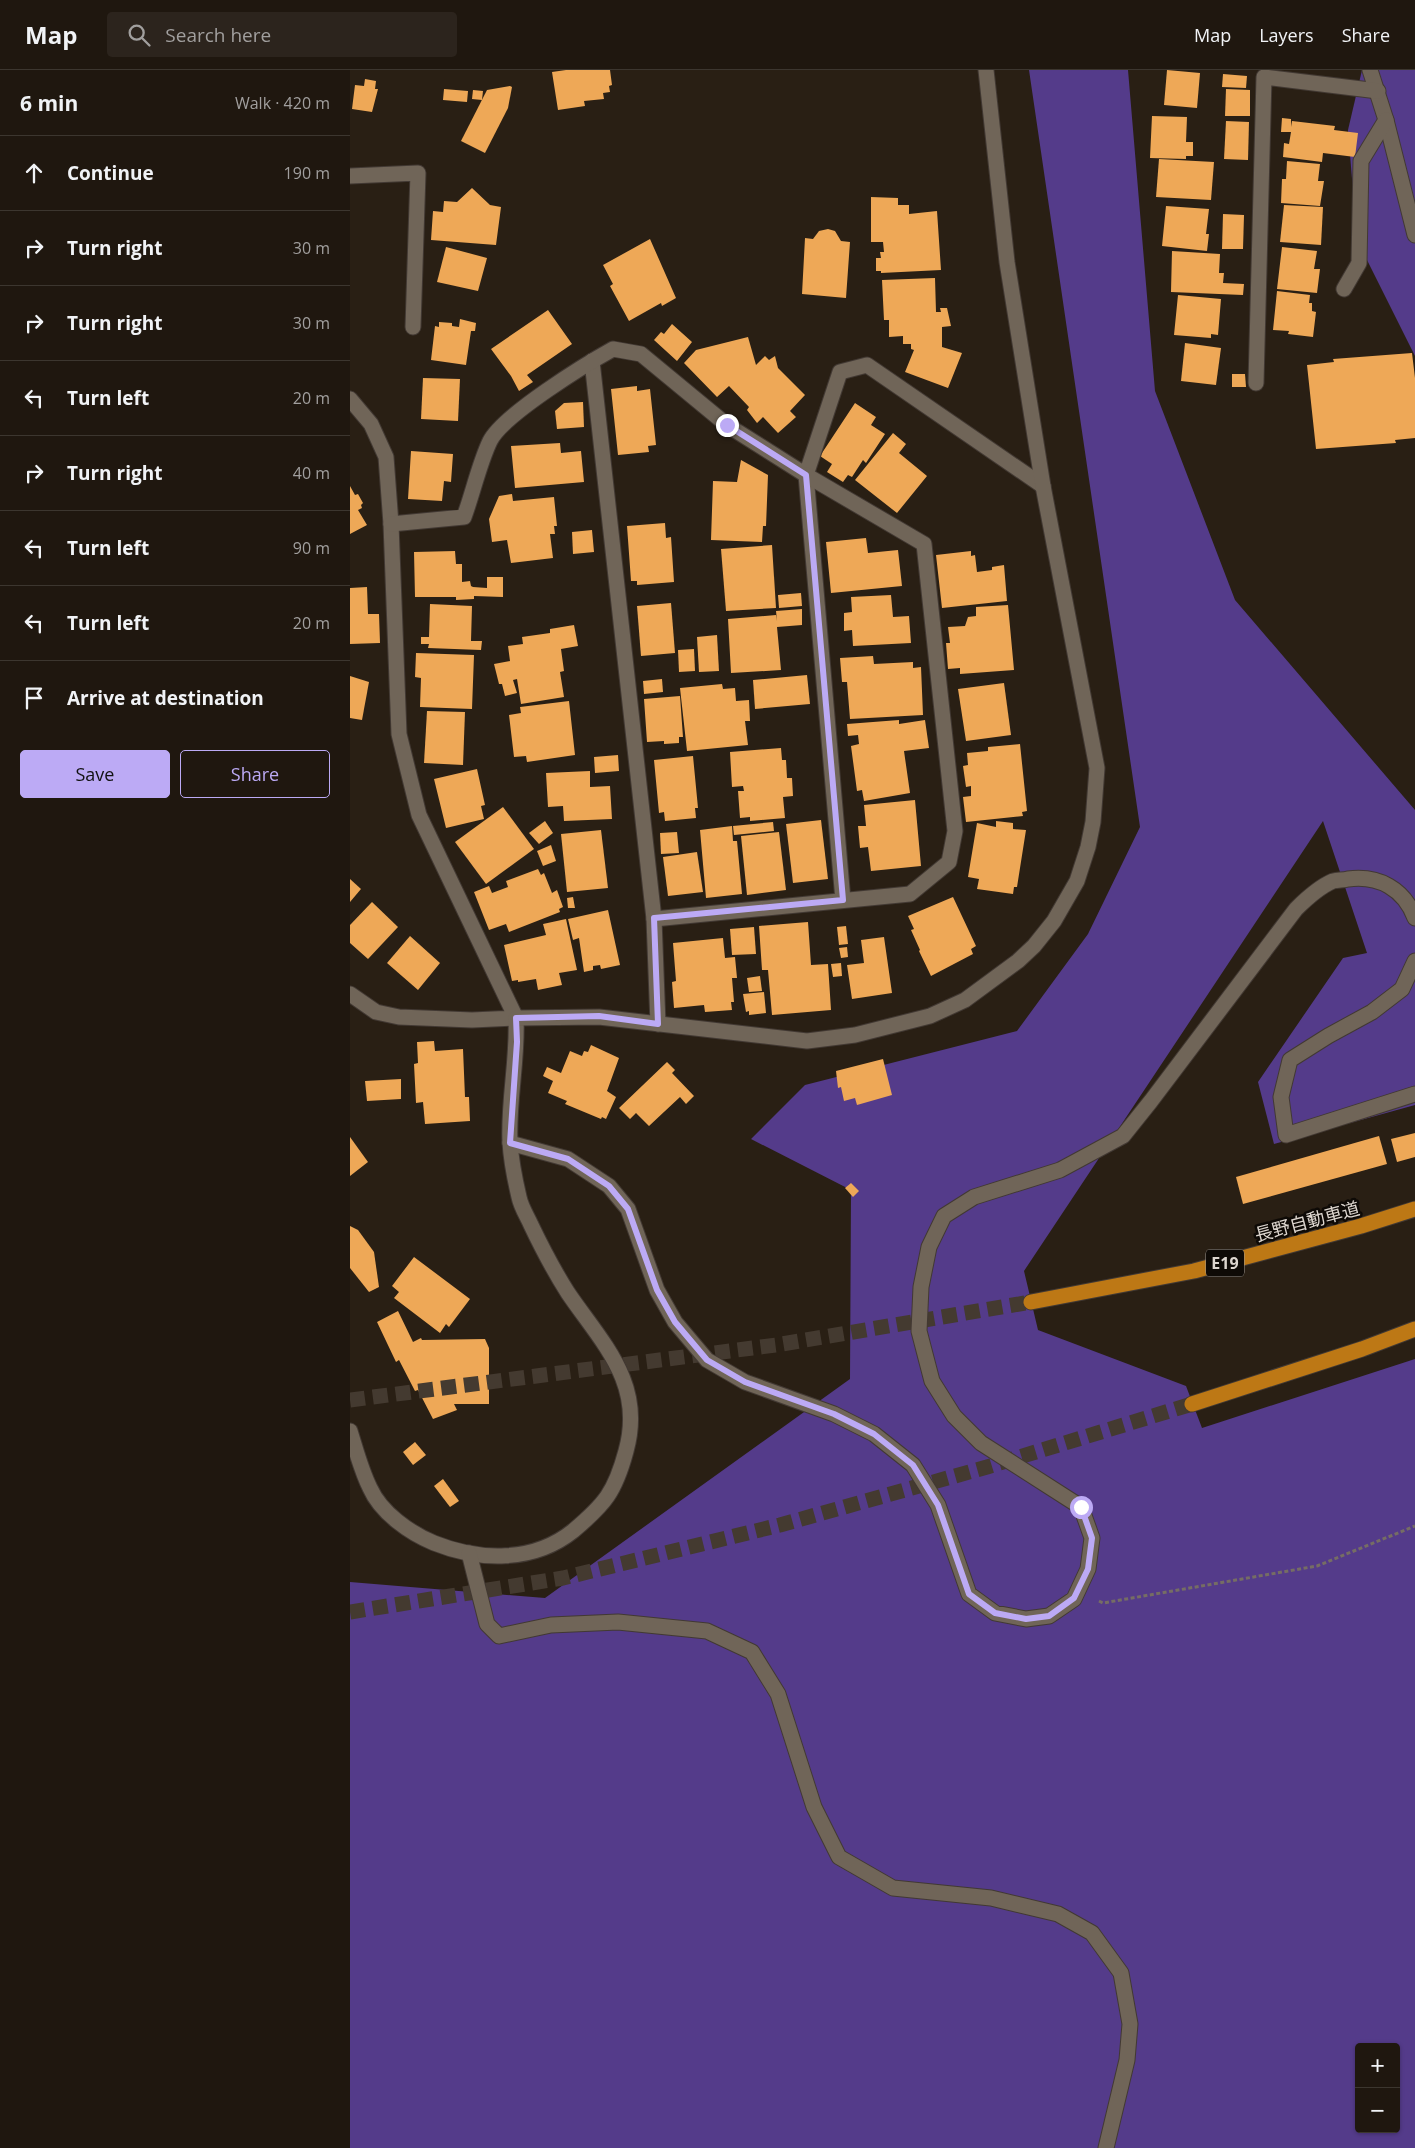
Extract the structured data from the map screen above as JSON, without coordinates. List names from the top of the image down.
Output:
{
  "streets": {
    "highway": ["長野自動車道", "E19"]
  },
  "page": {
    "header": "Map",
    "search": "Search here",
    "nav": ["Map", "Layers", "Share"],
    "heading": ["6 min", "Walk · 420 m"],
    "list": [
      ["Continue", "190 m"],
      ["Turn right", "30 m"],
      ["Turn right", "30 m"],
      ["Turn left", "20 m"],
      ["Turn right", "40 m"],
      ["Turn left", "90 m"],
      ["Turn left", "20 m"],
      "Arrive at destination"
    ],
    "buttons": ["Save", "Share"],
    "map_buttons": ["+", "−"]
  }
}
